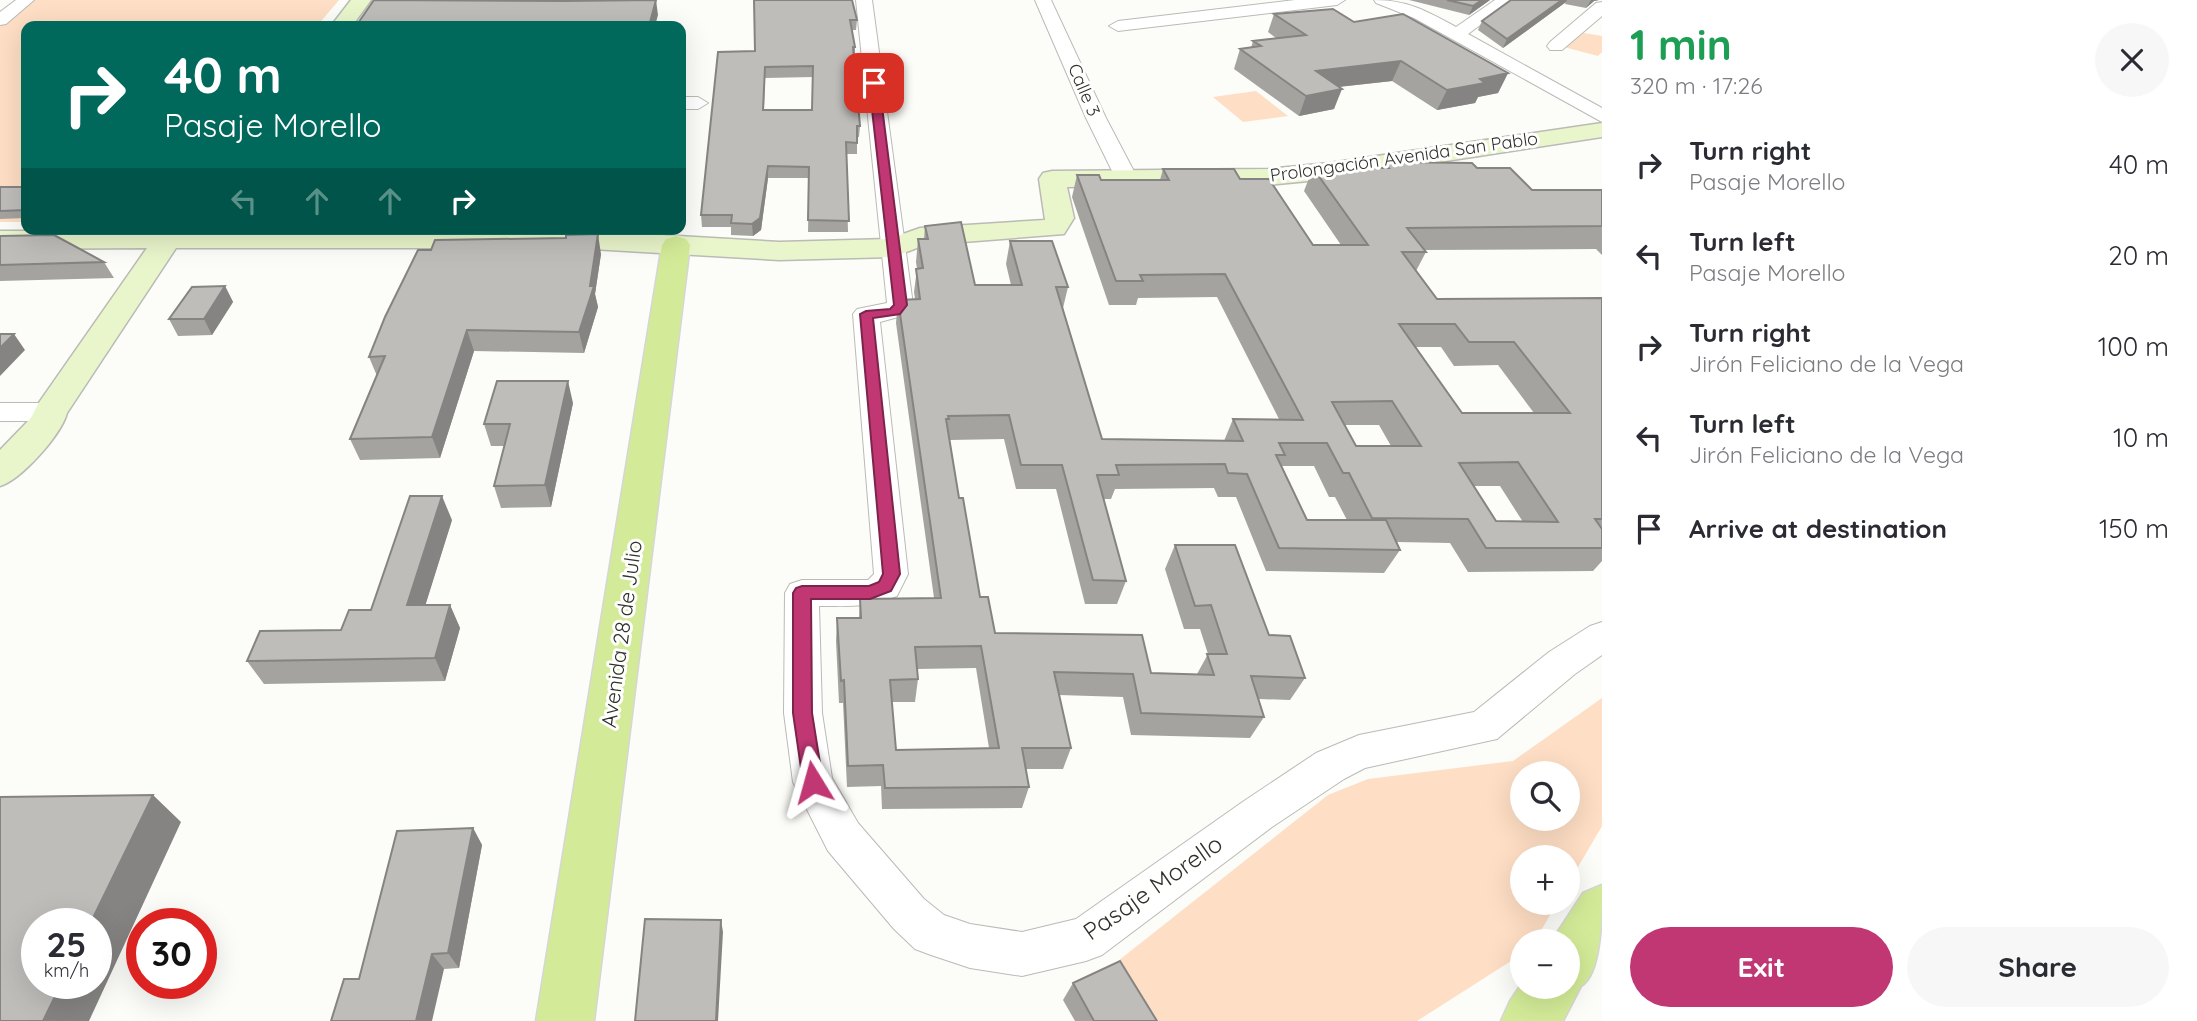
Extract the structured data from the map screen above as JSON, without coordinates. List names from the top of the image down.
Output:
{
  "streets": {
    "main road": ["Avenida 28 de Julio"],
    "street": ["Calle 3", "Prolongación Avenida San Pablo", "Pasaje Morello"]
  },
  "crossings": [
    ["Calle 3", "Prolongación Avenida San Pablo"],
    ["Prolongación Avenida San Pablo", "Avenida 28 de Julio"],
    ["Prolongación Avenida San Pablo", "Pasaje Morello"]
  ],
  "page": {
    "heading": ["1 min", "320 m · 17:26"],
    "turn": ["40 m", "Pasaje Morello"],
    "list": [
      {
        "name": "Turn right",
        "note": "Pasaje Morello",
        "value": "40 m"
      },
      {
        "name": "Turn left",
        "note": "Pasaje Morello",
        "value": "20 m"
      },
      {
        "name": "Turn right",
        "note": "Jirón Feliciano de la Vega",
        "value": "100 m"
      },
      {
        "name": "Turn left",
        "note": "Jirón Feliciano de la Vega",
        "value": "10 m"
      },
      {
        "name": "Arrive at destination",
        "value": "150 m"
      }
    ],
    "map_buttons": ["+", "−"],
    "speed": "25 km/h",
    "limit": "30",
    "buttons": ["Exit", "Share"]
  }
}
